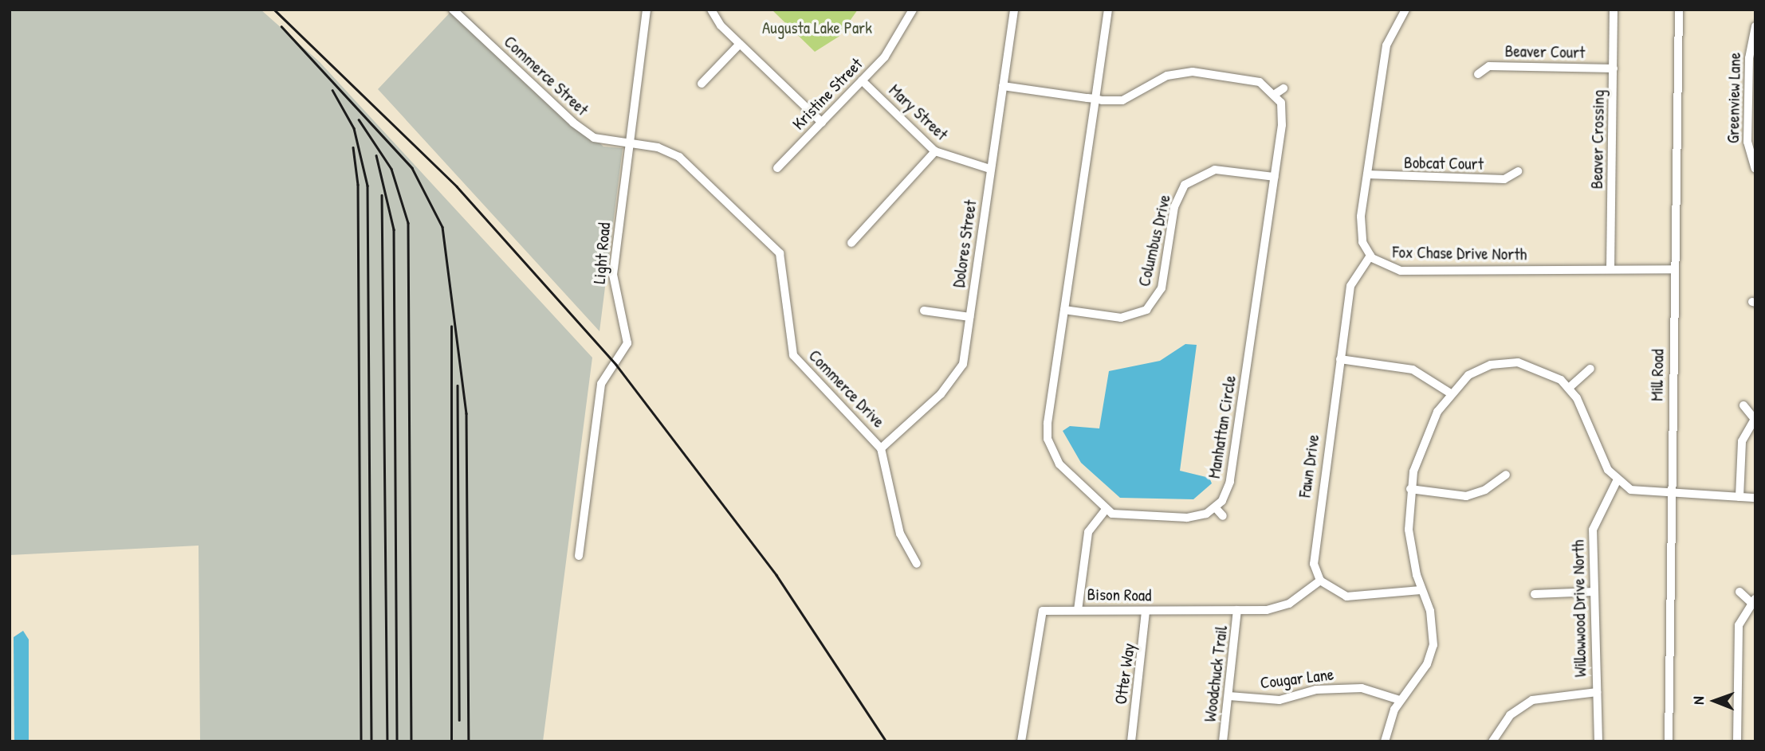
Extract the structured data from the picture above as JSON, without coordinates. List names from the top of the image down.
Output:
{
  "streets": {
    "street": [
      "Beaver Court",
      "Commerce Street",
      "Kristine Street",
      "Greenview Lane",
      "Mary Street",
      "Beaver Crossing",
      "Bobcat Court",
      "Columbus Drive",
      "Dolores Street",
      "Light Road",
      "Fox Chase Drive North",
      "Mill Road",
      "Commerce Drive",
      "Manhattan Circle",
      "Fawn Drive",
      "Bison Road",
      "Willowwood Drive North",
      "Otter Way",
      "Woodchuck Trail",
      "Cougar Lane"
    ]
  },
  "crossings": [
    ["Beaver Court", "Beaver Crossing"],
    ["Commerce Street", "Light Road"],
    ["Commerce Street", "Commerce Drive"],
    ["Kristine Street", "Mary Street"],
    ["Mary Street", "Dolores Street"],
    ["Beaver Crossing", "Fox Chase Drive North"],
    ["Bobcat Court", "Fox Chase Drive North"],
    ["Columbus Drive", "Manhattan Circle"],
    ["Dolores Street", "Commerce Drive"],
    ["Light Road", "Commerce Drive"],
    ["Fox Chase Drive North", "Mill Road"],
    ["Fox Chase Drive North", "Fawn Drive"],
    ["Fawn Drive", "Bison Road"],
    ["Bison Road", "Otter Way"],
    ["Bison Road", "Woodchuck Trail"],
    ["Woodchuck Trail", "Cougar Lane"]
  ],
  "parks": ["Augusta Lake Park"],
  "north": "left"
}
